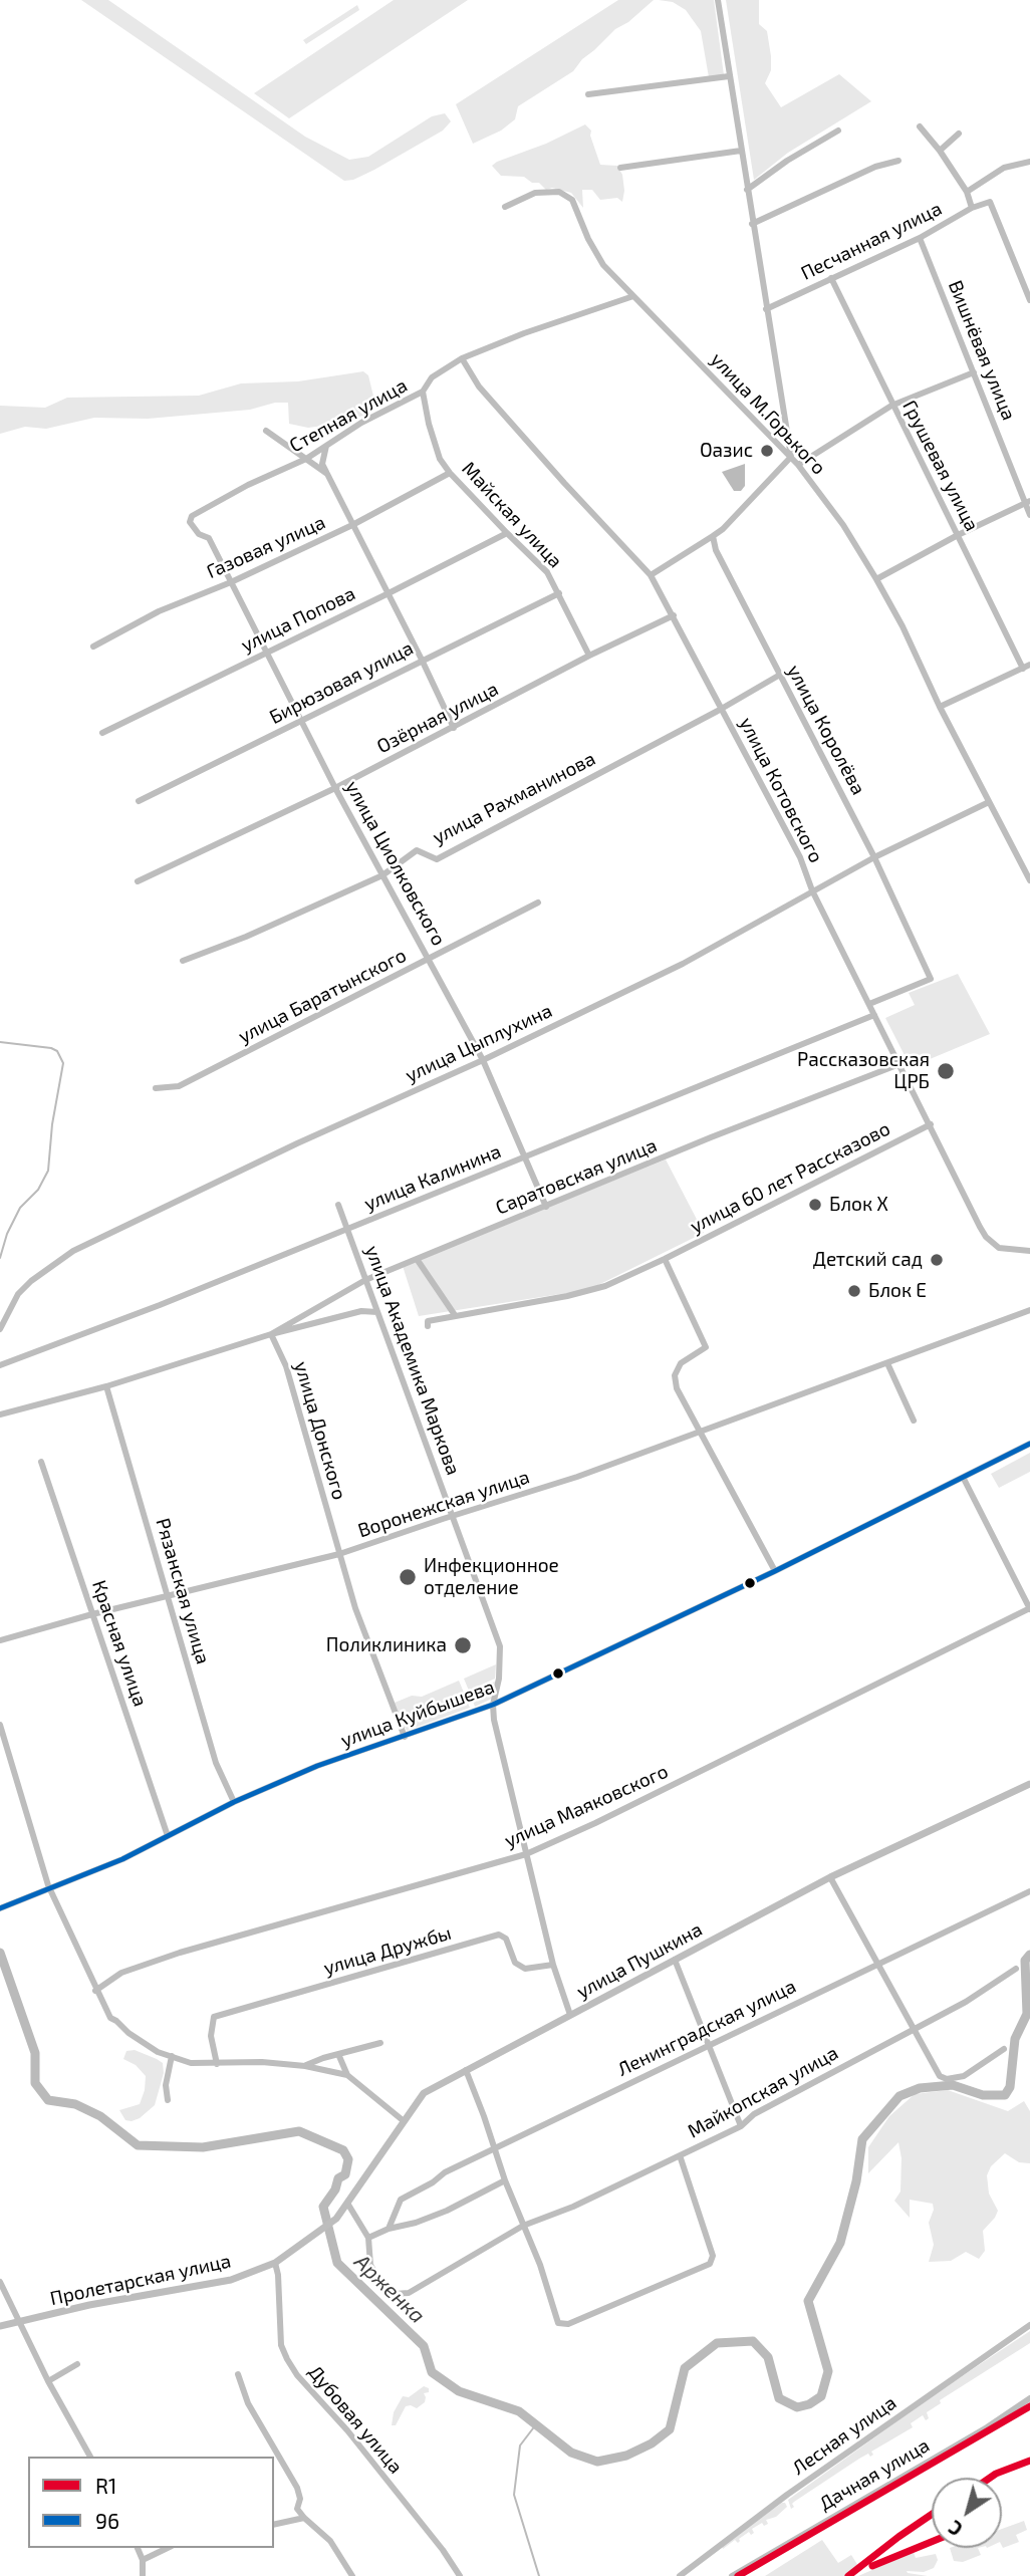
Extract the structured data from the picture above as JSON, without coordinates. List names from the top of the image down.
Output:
{
  "streets": {
    "main road": ["улица Пушкина", "Пролетарская улица"],
    "street": [
      "Песчанная улица",
      "Вишнёвая улица",
      "улица М.Горького",
      "Степная улица",
      "Грушевая улица",
      "Майская улица",
      "Газовая улица",
      "улица Попова",
      "Бирюзовая улица",
      "Озёрная улица",
      "улица Королёва",
      "улица Котовского",
      "улица Рахманинова",
      "улица Циолковского",
      "улица Баратынского",
      "улица Цыплухина",
      "Саратовская улица",
      "улица Калинина",
      "улица 60 лет Рассказово",
      "улица Академика Маркова",
      "улица Донского",
      "Воронежская улица",
      "Рязанская улица",
      "Красная улица",
      "улица Куйбышева",
      "улица Маяковского",
      "улица Дружбы",
      "Ленинградская улица",
      "Майкопская улица",
      "Дубовая улица",
      "Лесная улица",
      "Дачная улица"
    ]
  },
  "crossings": [
    ["Песчанная улица", "Вишнёвая улица"],
    ["Песчанная улица", "Грушевая улица"],
    ["улица М.Горького", "Степная улица"],
    ["улица М.Горького", "улица Цыплухина"],
    ["Степная улица", "Майская улица"],
    ["Степная улица", "улица Котовского"],
    ["Степная улица", "улица Циолковского"],
    ["Майская улица", "Газовая улица"],
    ["Майская улица", "улица Попова"],
    ["Майская улица", "Бирюзовая улица"],
    ["Майская улица", "Озёрная улица"],
    ["Газовая улица", "улица Циолковского"],
    ["улица Попова", "улица Циолковского"],
    ["Бирюзовая улица", "улица Циолковского"],
    ["Озёрная улица", "улица Котовского"],
    ["Озёрная улица", "улица Циолковского"],
    ["улица Королёва", "улица Котовского"],
    ["улица Королёва", "улица Рахманинова"],
    ["улица Королёва", "улица Цыплухина"],
    ["улица Котовского", "улица Рахманинова"],
    ["улица Котовского", "улица Цыплухина"],
    ["улица Котовского", "Саратовская улица"],
    ["улица Котовского", "улица Калинина"],
    ["улица Котовского", "улица 60 лет Рассказово"],
    ["улица Рахманинова", "улица Циолковского"],
    ["улица Циолковского", "улица Баратынского"],
    ["улица Циолковского", "улица Цыплухина"],
    ["улица Циолковского", "Саратовская улица"],
    ["улица Циолковского", "улица Калинина"],
    ["Саратовская улица", "улица Академика Маркова"],
    ["Саратовская улица", "улица Донского"],
    ["Саратовская улица", "Рязанская улица"],
    ["улица Калинина", "улица Академика Маркова"],
    ["улица Академика Маркова", "Воронежская улица"],
    ["улица Академика Маркова", "улица Куйбышева"],
    ["улица Академика Маркова", "улица Маяковского"],
    ["улица Академика Маркова", "улица Дружбы"],
    ["улица Академика Маркова", "улица Пушкина"],
    ["улица Донского", "Воронежская улица"],
    ["улица Донского", "улица Куйбышева"],
    ["Воронежская улица", "Рязанская улица"],
    ["Воронежская улица", "Красная улица"],
    ["Рязанская улица", "улица Куйбышева"],
    ["Красная улица", "улица Куйбышева"],
    ["улица Пушкина", "Пролетарская улица"],
    ["Пролетарская улица", "Дубовая улица"]
  ],
  "water": ["Арженка"],
  "places": [
    "Оазис",
    "Рассказовская ЦРБ",
    "Блок Х",
    "Детский сад",
    "Блок Е",
    "Инфекционное отделение",
    "Поликлиника"
  ],
  "lines": ["transit line 96", "transit line R1"],
  "legend": ["R1", "96"],
  "north": "bottom left"
}
